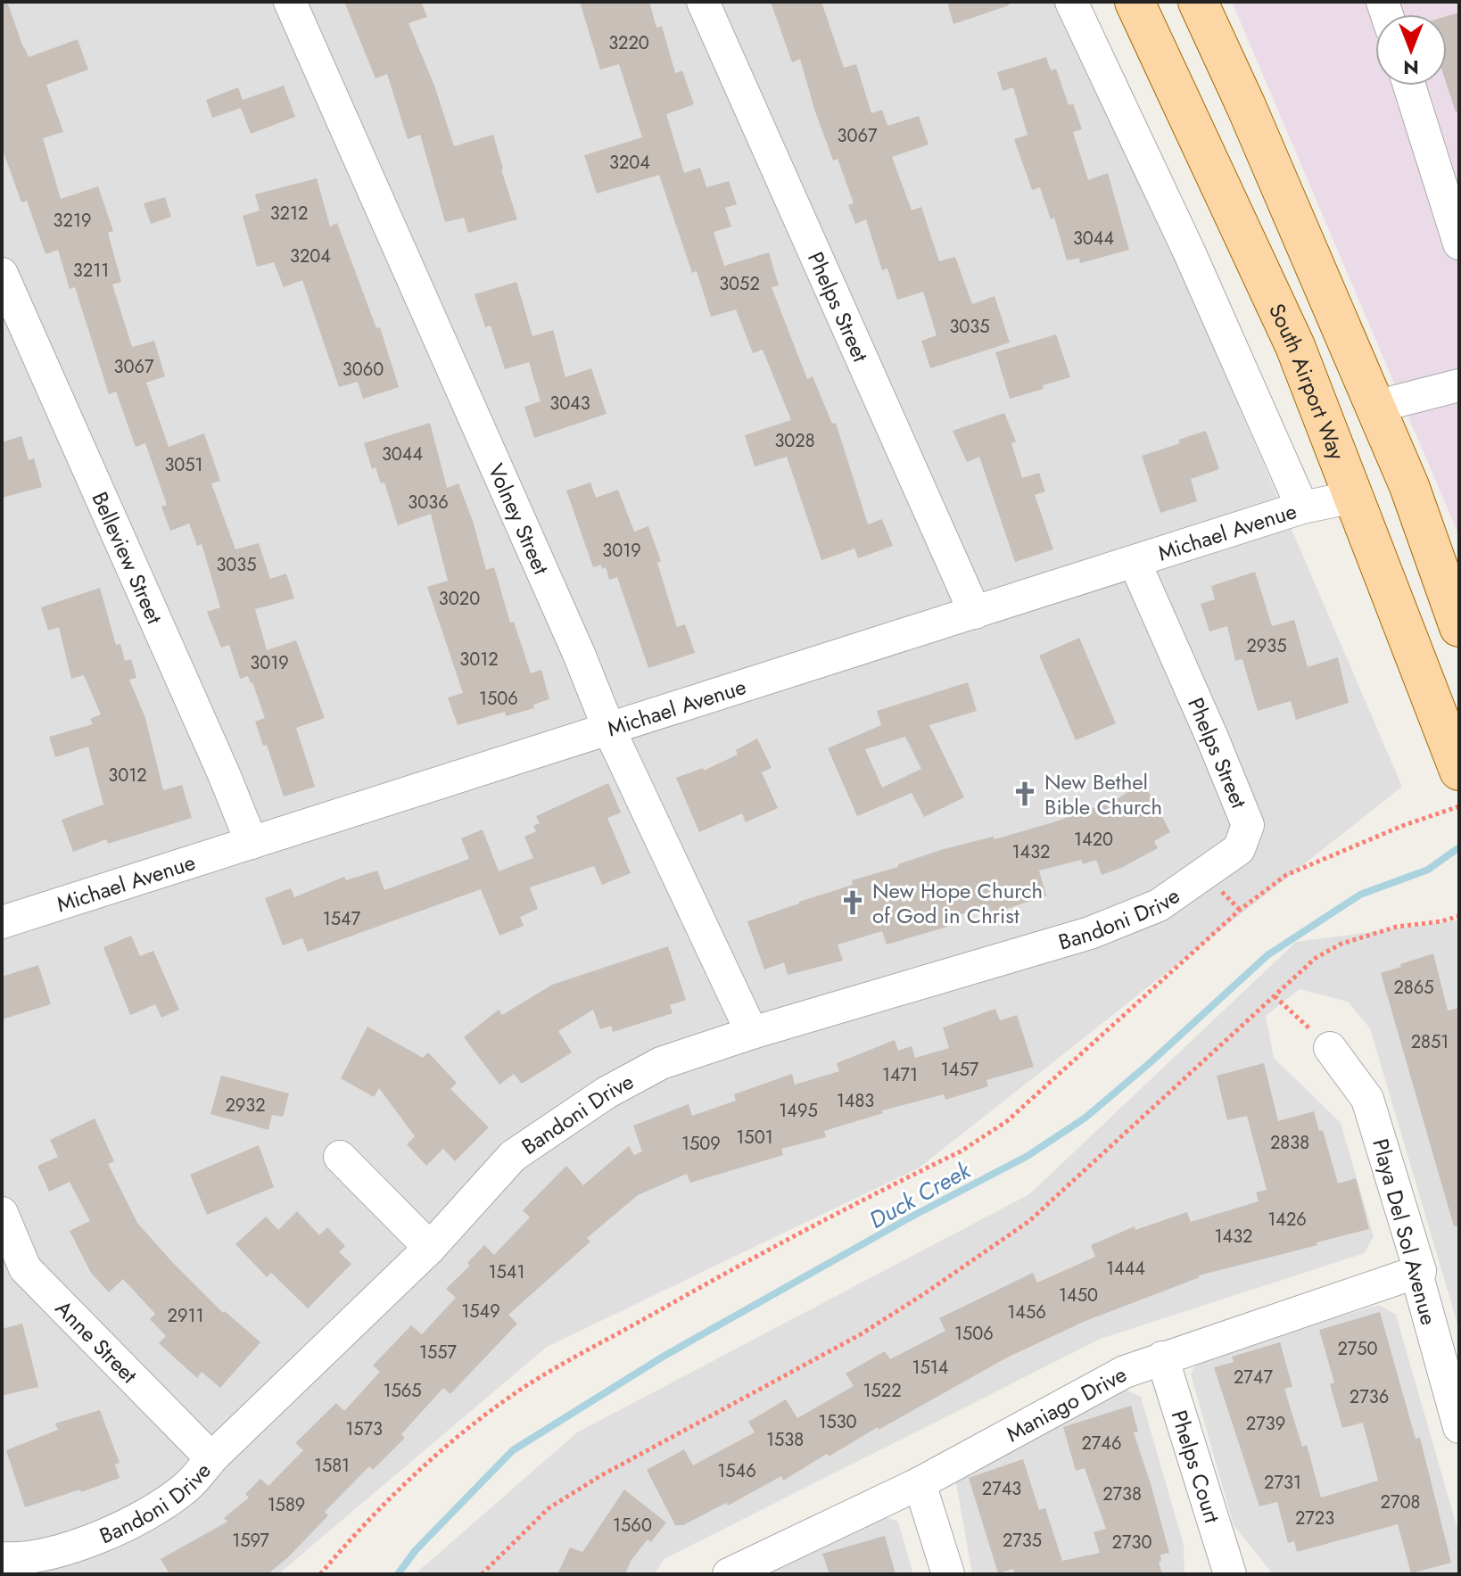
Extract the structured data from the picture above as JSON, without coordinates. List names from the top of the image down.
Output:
{
  "streets": {
    "main road": ["South Airport Way"],
    "street": [
      "Phelps Street",
      "Volney Street",
      "Michael Avenue",
      "Belleview Street",
      "Bandoni Drive",
      "Playa Del Sol Avenue",
      "Anne Street",
      "Maniago Drive",
      "Phelps Court"
    ]
  },
  "crossings": [
    ["Phelps Street", "Michael Avenue"],
    ["Phelps Street", "Bandoni Drive"],
    ["South Airport Way", "Michael Avenue"],
    ["Volney Street", "Michael Avenue"],
    ["Volney Street", "Bandoni Drive"],
    ["Michael Avenue", "Belleview Street"],
    ["Bandoni Drive", "Anne Street"],
    ["Playa Del Sol Avenue", "Maniago Drive"],
    ["Maniago Drive", "Phelps Court"]
  ],
  "water": ["Duck Creek"],
  "places": {
    "church": ["New Bethel Bible Church", "New Hope Church of God in Christ"]
  },
  "house_numbers": [
    "3220",
    "3067",
    "3204",
    "3212",
    "3219",
    "3044",
    "3204",
    "3211",
    "3052",
    "3035",
    "3067",
    "3060",
    "3043",
    "3028",
    "3044",
    "3051",
    "3036",
    "3019",
    "3035",
    "3020",
    "2935",
    "3012",
    "3019",
    "1506",
    "3012",
    "1420",
    "1432",
    "1547",
    "2865",
    "2851",
    "1457",
    "1471",
    "1483",
    "2932",
    "1495",
    "1501",
    "2838",
    "1509",
    "1426",
    "1432",
    "1444",
    "1541",
    "1450",
    "1549",
    "1456",
    "2911",
    "1506",
    "2750",
    "1557",
    "1514",
    "2747",
    "1565",
    "1522",
    "2736",
    "1530",
    "2739",
    "1573",
    "1538",
    "2746",
    "1581",
    "1546",
    "2731",
    "2743",
    "2738",
    "2708",
    "1589",
    "2723",
    "1560",
    "1597",
    "2735",
    "2730"
  ],
  "north": "bottom"
}
